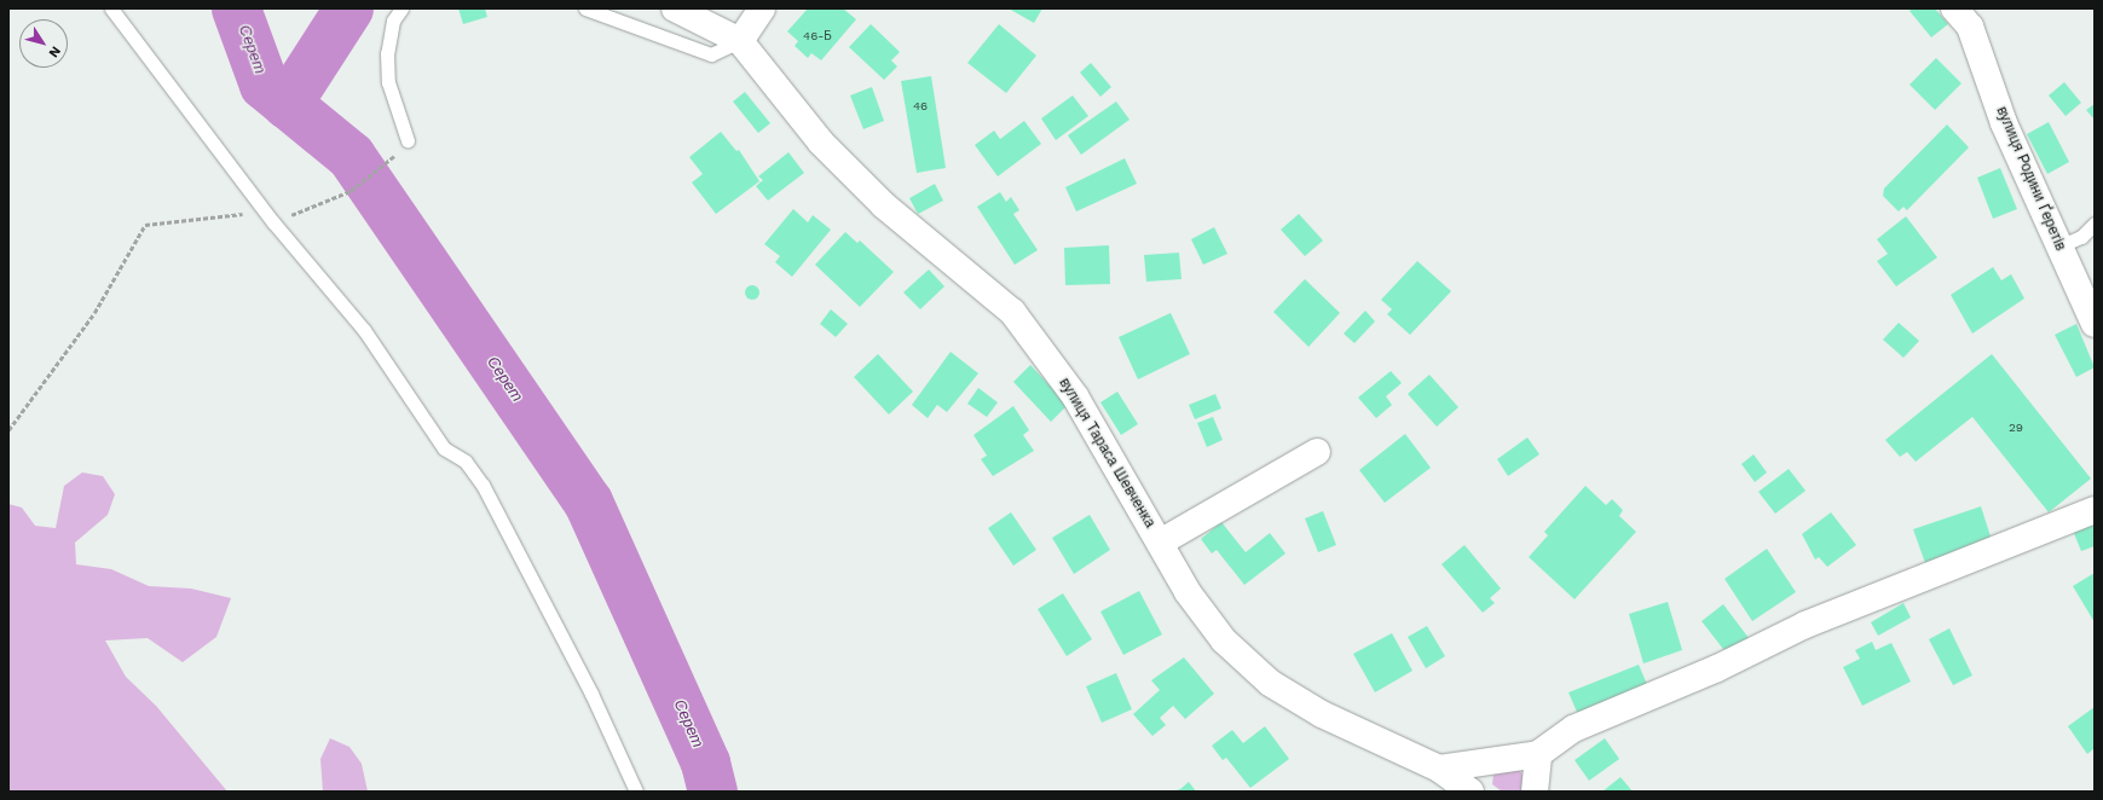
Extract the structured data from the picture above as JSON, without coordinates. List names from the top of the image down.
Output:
{
  "streets": {
    "street": ["вулиця Родини Ґеретів", "вулиця Тараса Шевченка"]
  },
  "water": ["Серет"],
  "house_numbers": ["46-Б", "46", "29"],
  "north": "bottom right"
}
